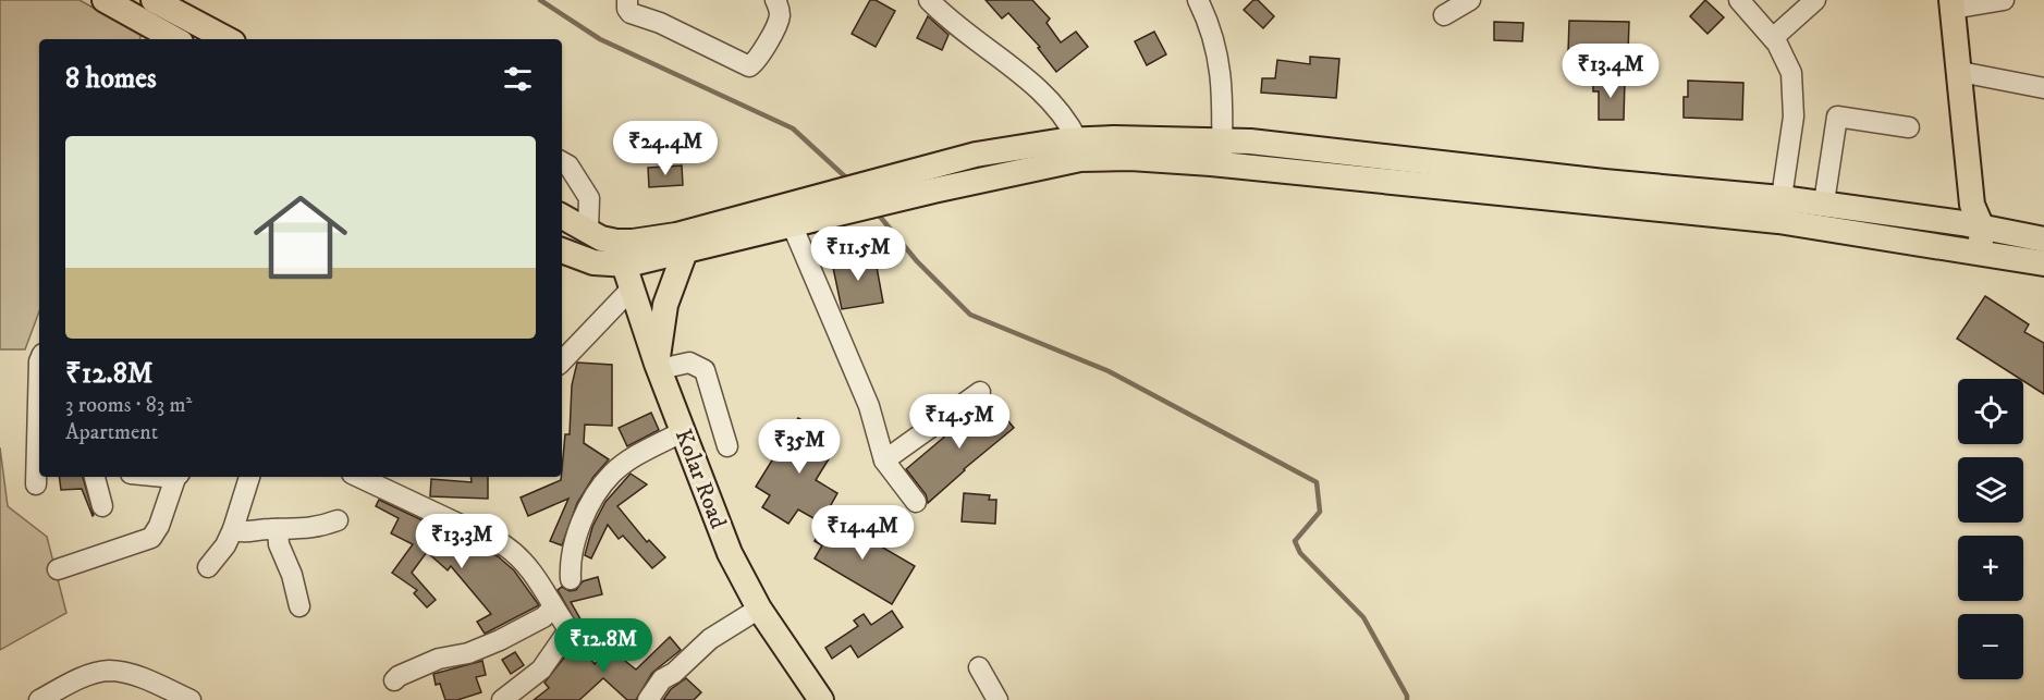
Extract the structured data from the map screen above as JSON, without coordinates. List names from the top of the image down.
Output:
{
  "streets": {
    "main road": ["Kolar Road"]
  },
  "page": {
    "heading": "8 homes",
    "price": [
      "₹13.4M",
      "₹24.4M",
      "₹11.5M",
      "₹14.5M",
      "₹35M",
      "₹14.4M",
      "₹13.3M",
      "₹12.8M"
    ],
    "list": [
      {
        "name": "₹12.8M",
        "note": "3 rooms · 83 m² · Apartment"
      }
    ],
    "map_buttons": ["+", "−"]
  }
}
